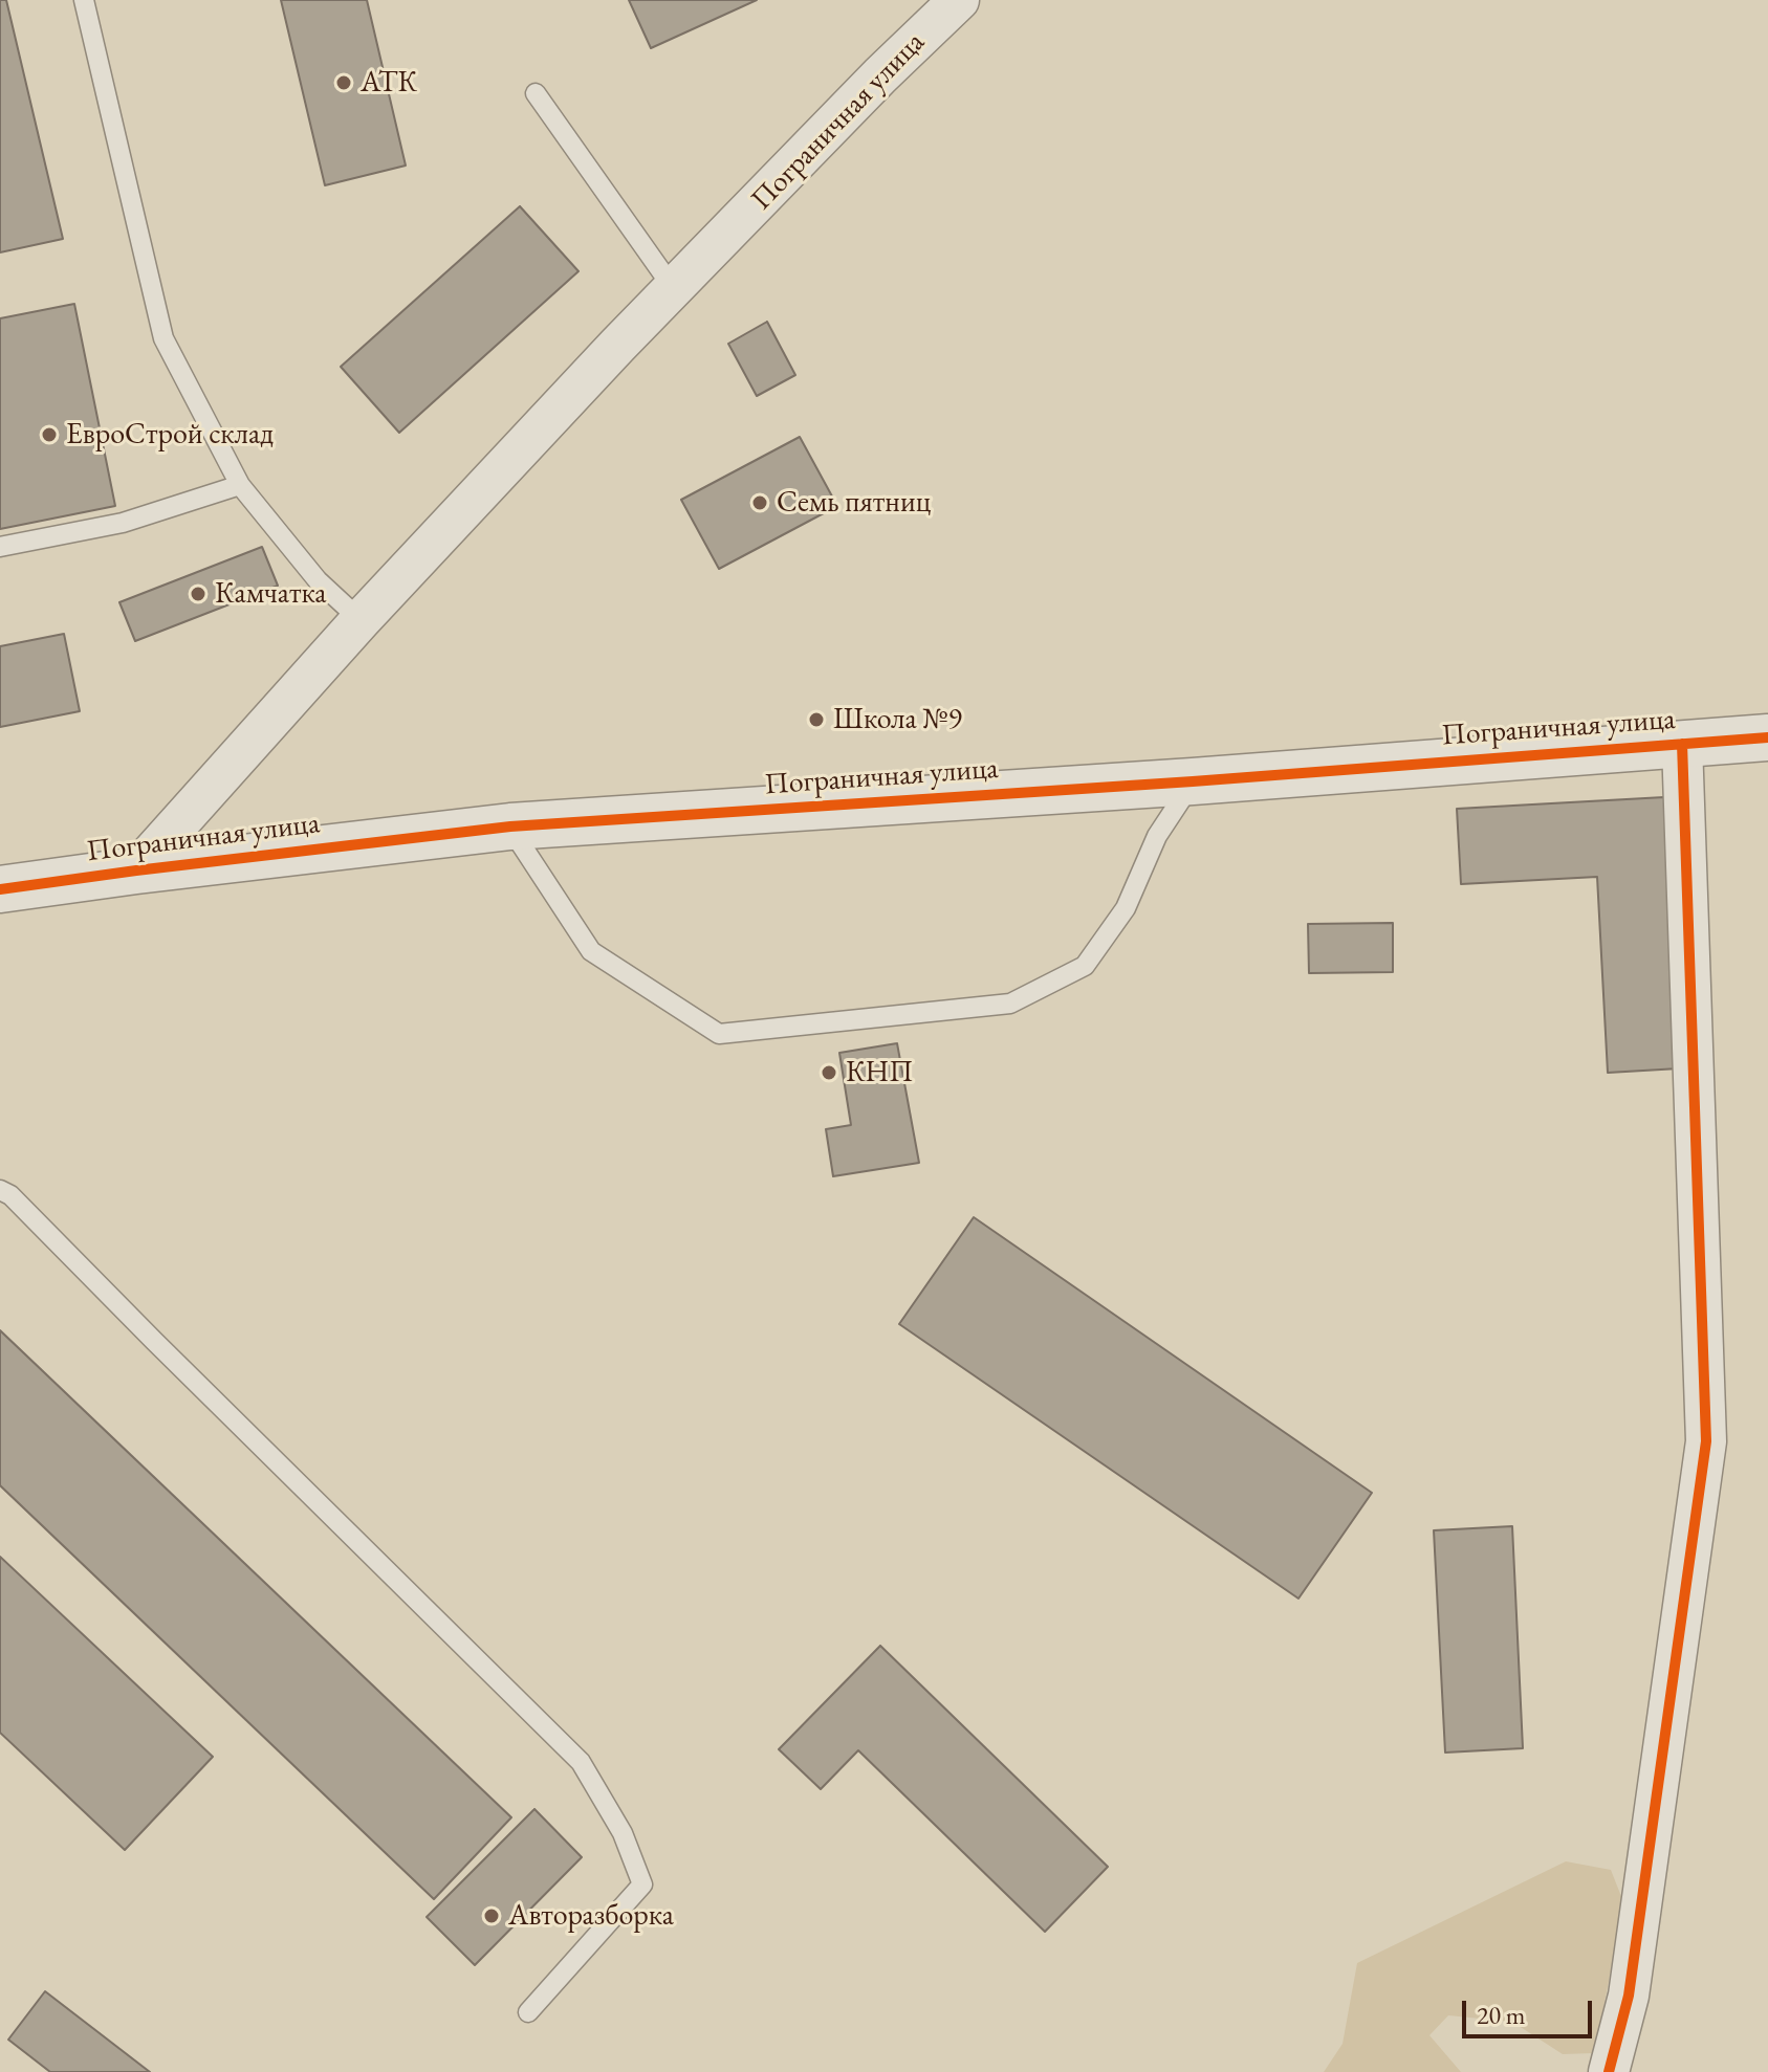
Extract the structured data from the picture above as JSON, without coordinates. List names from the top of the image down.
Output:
{
  "streets": {
    "street": ["Пограничная улица"]
  },
  "places": [
    "АТК",
    "ЕвроСтрой склад",
    "Семь пятниц",
    "Камчатка",
    "Школа №9",
    "КНП",
    "Авторазборка"
  ],
  "scale_bar": "20 m"
}
